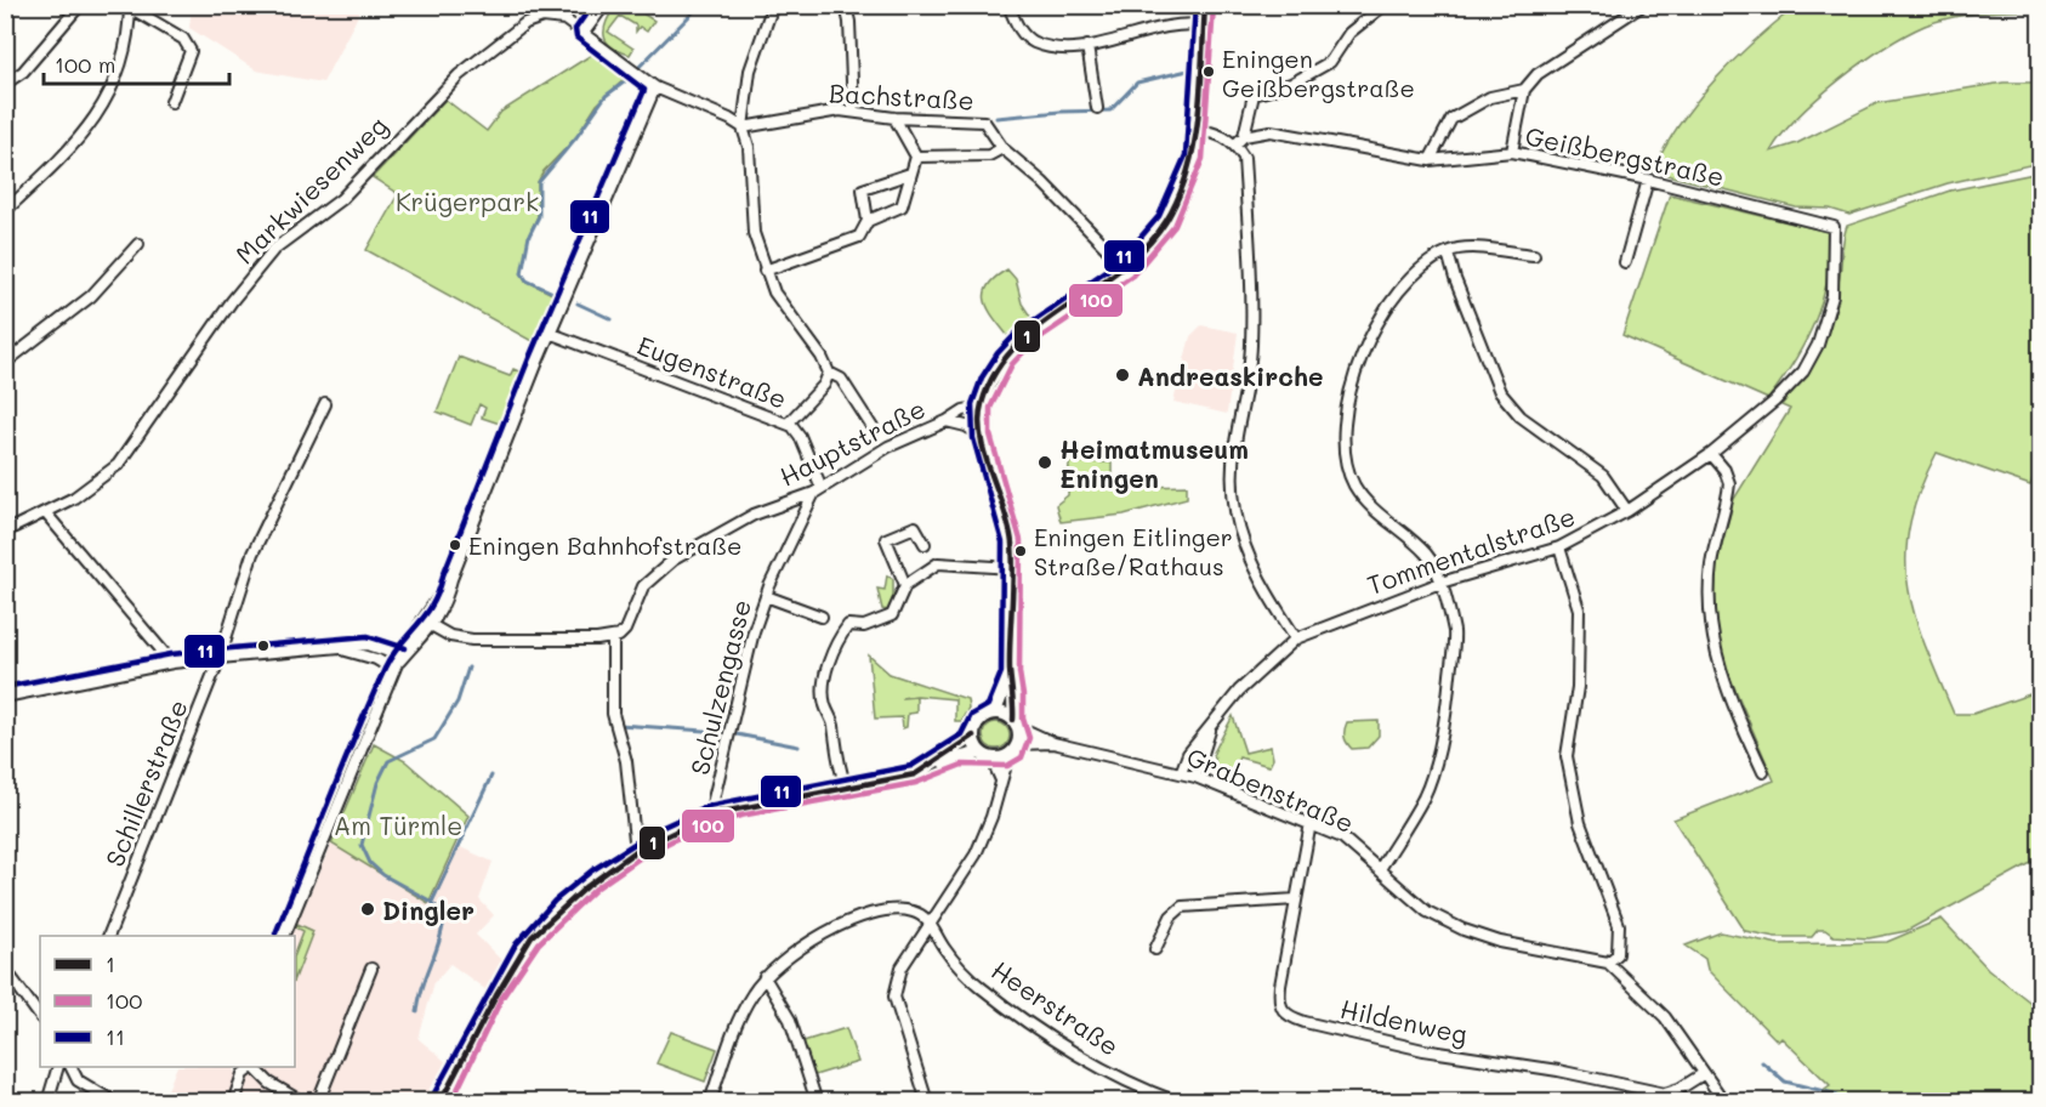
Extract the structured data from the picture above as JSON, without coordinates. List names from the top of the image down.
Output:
{
  "streets": {
    "street": [
      "Bachstraße",
      "Geißbergstraße",
      "Markwiesenweg",
      "Eugenstraße",
      "Hauptstraße",
      "Tommentalstraße",
      "Schulzengasse",
      "Schillerstraße",
      "Grabenstraße",
      "Heerstraße",
      "Hildenweg"
    ]
  },
  "crossings": [
    ["Bachstraße", "Markwiesenweg"],
    ["Geißbergstraße", "Tommentalstraße"],
    ["Eugenstraße", "Hauptstraße"],
    ["Eugenstraße", "Schulzengasse"],
    ["Hauptstraße", "Schulzengasse"],
    ["Tommentalstraße", "Grabenstraße"],
    ["Grabenstraße", "Hildenweg"]
  ],
  "parks": ["Krügerpark", "Am Türmle"],
  "places": [
    "Eningen Geißbergstraße",
    "Andreaskirche",
    "Heimatmuseum Eningen",
    "Eningen Bahnhofstraße",
    "Eningen Eitlinger Straße/Rathaus",
    "Dingler"
  ],
  "lines": ["transit line 1", "transit line 11", "transit line 100"],
  "legend": ["1", "100", "11"],
  "scale_bar": "100 m"
}
